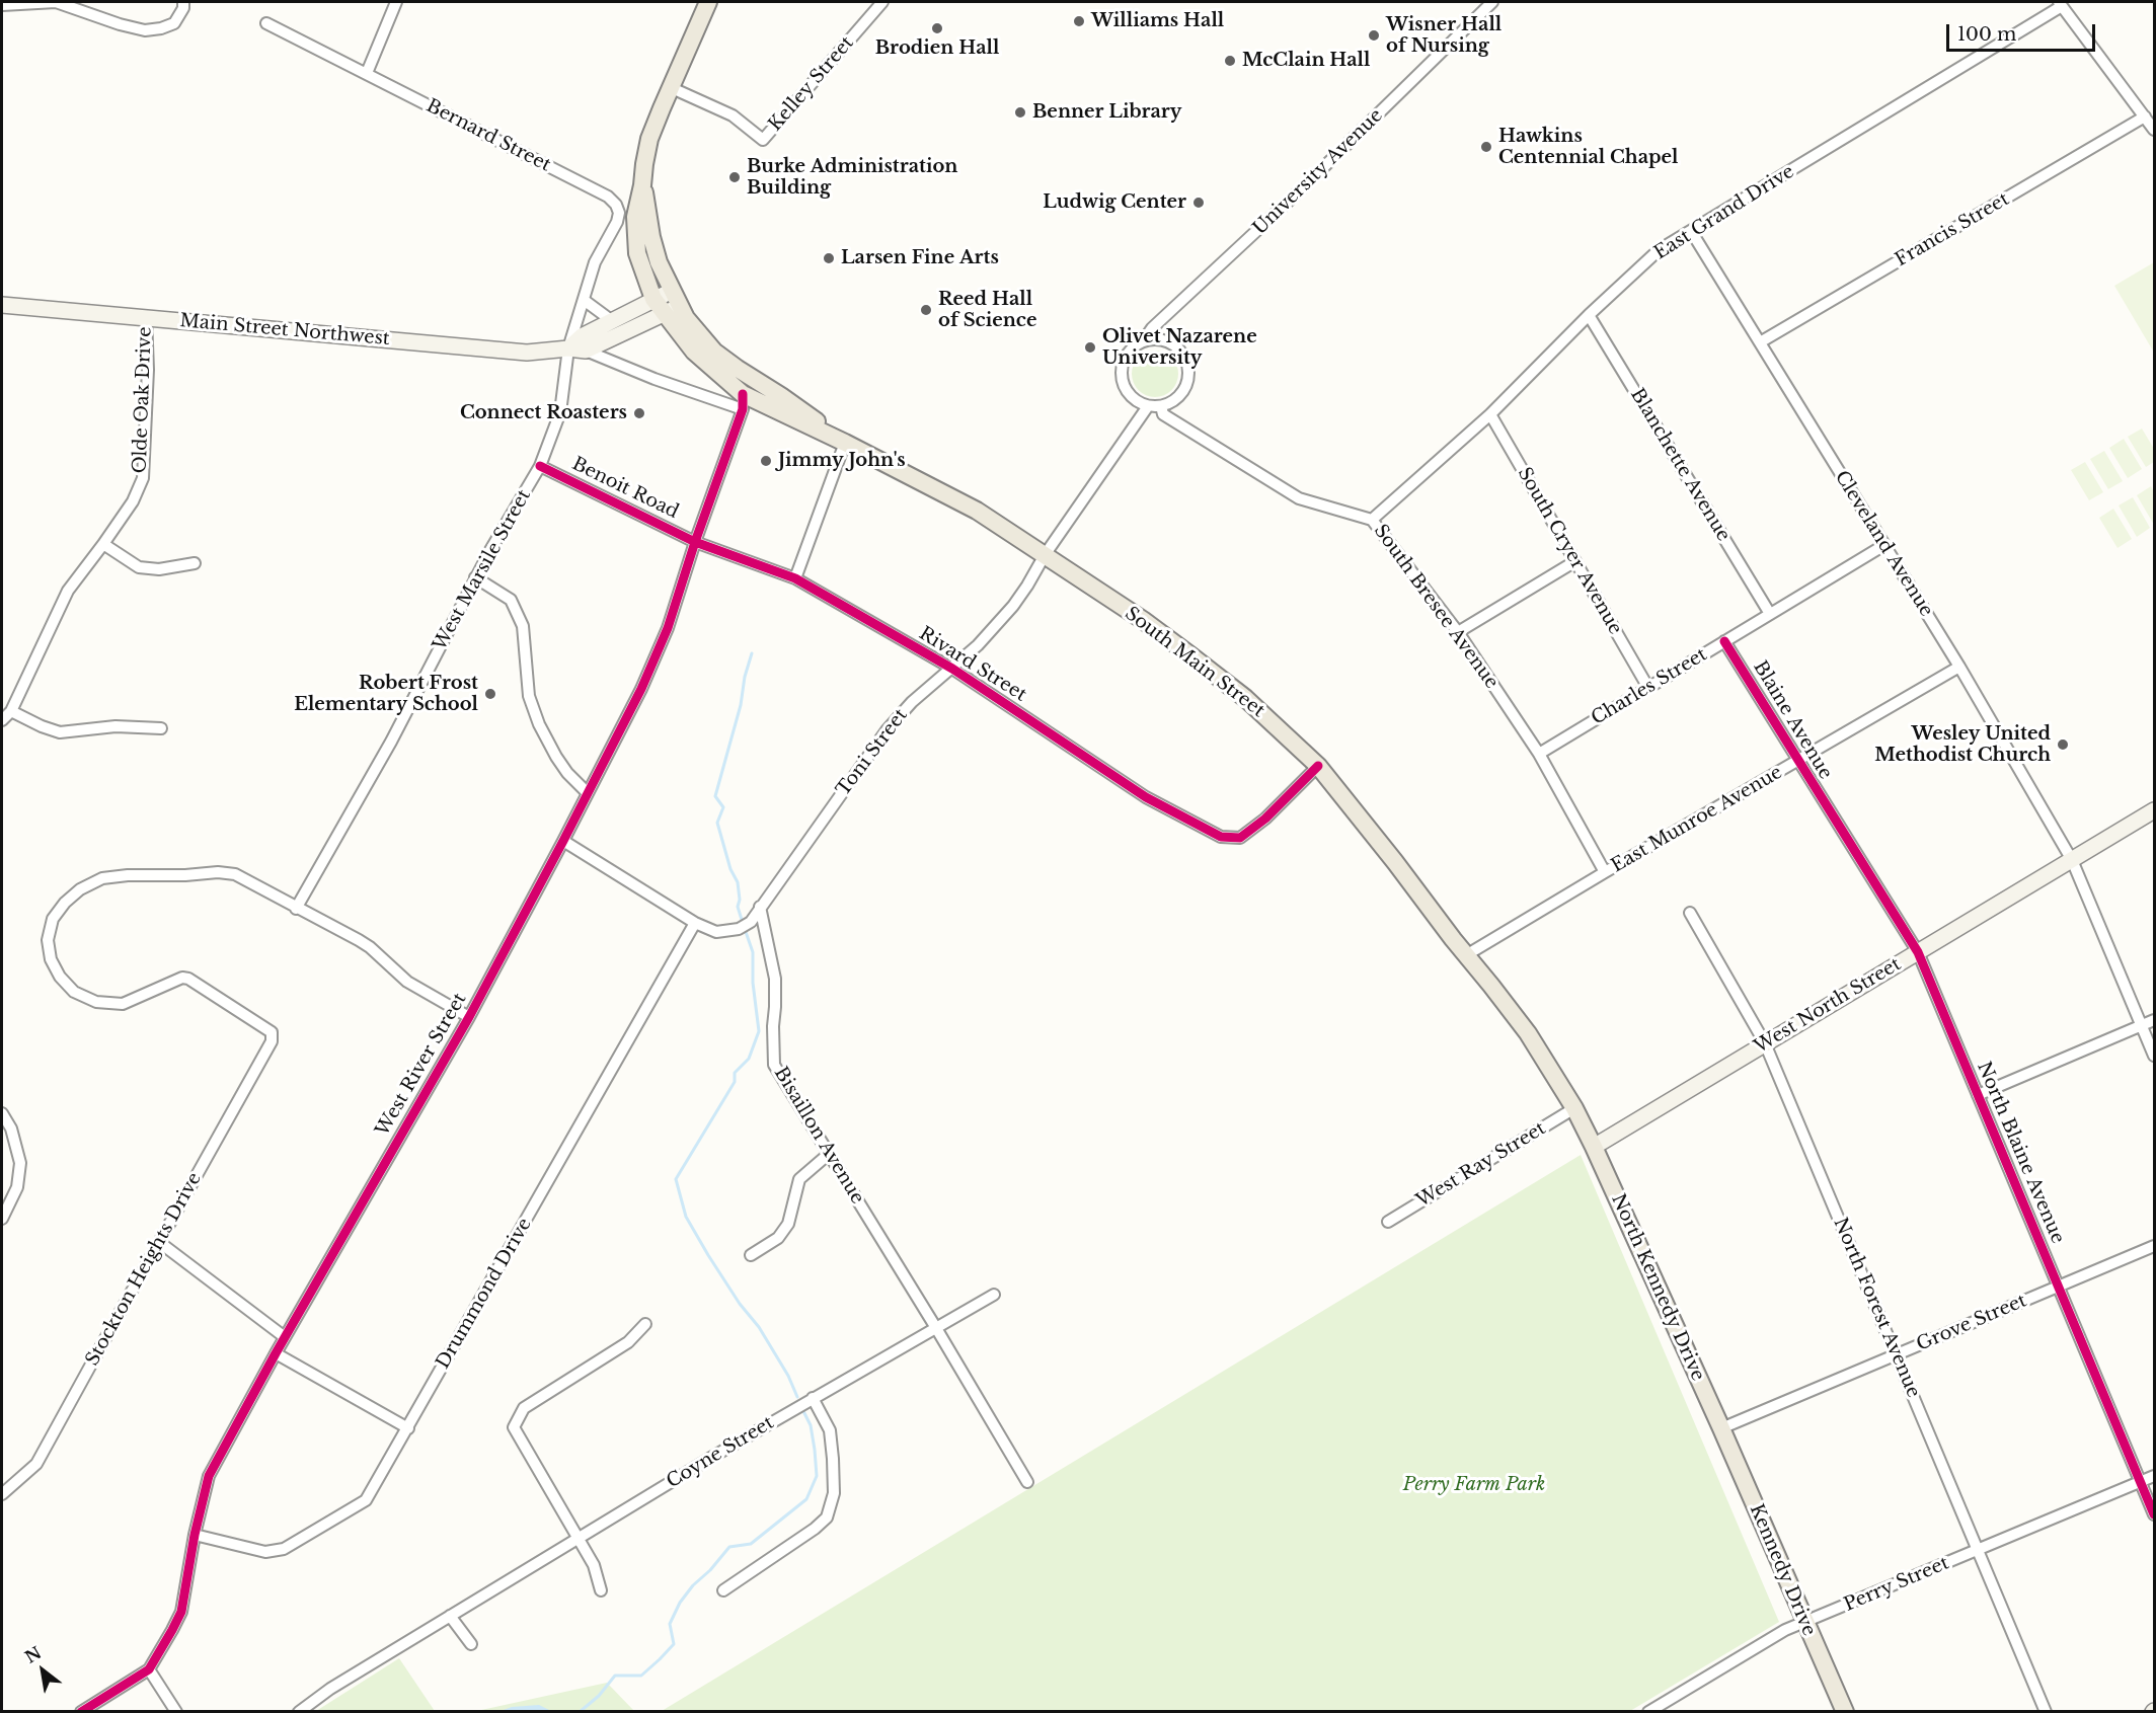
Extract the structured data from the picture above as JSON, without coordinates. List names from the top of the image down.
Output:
{
  "streets": {
    "main road": [
      "Main Street Northwest",
      "South Main Street",
      "West North Street",
      "North Kennedy Drive",
      "Kennedy Drive"
    ],
    "street": [
      "Kelley Street",
      "Bernard Street",
      "University Avenue",
      "East Grand Drive",
      "Francis Street",
      "Olde Oak Drive",
      "Blanchette Avenue",
      "Benoit Road",
      "Cleveland Avenue",
      "South Cryer Avenue",
      "West Marsile Street",
      "South Bresee Avenue",
      "Rivard Street",
      "Charles Street",
      "Blaine Avenue",
      "Toni Street",
      "East Munroe Avenue",
      "West River Street",
      "Bisaillon Avenue",
      "North Blaine Avenue",
      "West Ray Street",
      "Stockton Heights Drive",
      "Drummond Drive",
      "North Forest Avenue",
      "Grove Street",
      "Coyne Street",
      "Perry Street"
    ]
  },
  "crossings": [
    ["Bernard Street", "Main Street Northwest"],
    ["Bernard Street", "West Marsile Street"],
    ["University Avenue", "South Bresee Avenue"],
    ["East Grand Drive", "Blanchette Avenue"],
    ["East Grand Drive", "Cleveland Avenue"],
    ["East Grand Drive", "South Cryer Avenue"],
    ["East Grand Drive", "South Bresee Avenue"],
    ["Francis Street", "Cleveland Avenue"],
    ["Main Street Northwest", "Olde Oak Drive"],
    ["Main Street Northwest", "West Marsile Street"],
    ["Main Street Northwest", "South Main Street"],
    ["Blanchette Avenue", "Charles Street"],
    ["Benoit Road", "West Marsile Street"],
    ["Benoit Road", "Rivard Street"],
    ["Benoit Road", "West River Street"],
    ["Cleveland Avenue", "Charles Street"],
    ["Cleveland Avenue", "East Munroe Avenue"],
    ["Cleveland Avenue", "West North Street"],
    ["South Cryer Avenue", "Charles Street"],
    ["West Marsile Street", "Stockton Heights Drive"],
    ["South Bresee Avenue", "Charles Street"],
    ["South Bresee Avenue", "East Munroe Avenue"],
    ["South Main Street", "Rivard Street"],
    ["South Main Street", "Toni Street"],
    ["South Main Street", "East Munroe Avenue"],
    ["South Main Street", "West North Street"],
    ["South Main Street", "West River Street"],
    ["South Main Street", "West Ray Street"],
    ["South Main Street", "North Kennedy Drive"],
    ["Rivard Street", "Toni Street"],
    ["Rivard Street", "West River Street"],
    ["Charles Street", "Blaine Avenue"],
    ["Blaine Avenue", "East Munroe Avenue"],
    ["Blaine Avenue", "North Blaine Avenue"],
    ["Toni Street", "Bisaillon Avenue"],
    ["West North Street", "North Blaine Avenue"],
    ["West North Street", "North Kennedy Drive"],
    ["West North Street", "North Forest Avenue"],
    ["West River Street", "Drummond Drive"],
    ["Bisaillon Avenue", "Coyne Street"],
    ["North Blaine Avenue", "Grove Street"],
    ["North Blaine Avenue", "Perry Street"],
    ["North Kennedy Drive", "Grove Street"],
    ["North Kennedy Drive", "Kennedy Drive"],
    ["North Forest Avenue", "Grove Street"],
    ["North Forest Avenue", "Perry Street"],
    ["Grove Street", "Kennedy Drive"],
    ["Kennedy Drive", "Perry Street"]
  ],
  "parks": ["Perry Farm Park"],
  "places": [
    "Williams Hall",
    "Brodien Hall",
    "Wisner Hall of Nursing",
    "McClain Hall",
    "Benner Library",
    "Hawkins Centennial Chapel",
    "Burke Administration Building",
    "Ludwig Center",
    "Larsen Fine Arts",
    "Reed Hall of Science",
    "Olivet Nazarene University",
    "Connect Roasters",
    "Jimmy John's",
    "Robert Frost Elementary School",
    "Wesley United Methodist Church"
  ],
  "scale_bar": "100 m",
  "north": "top left"
}
